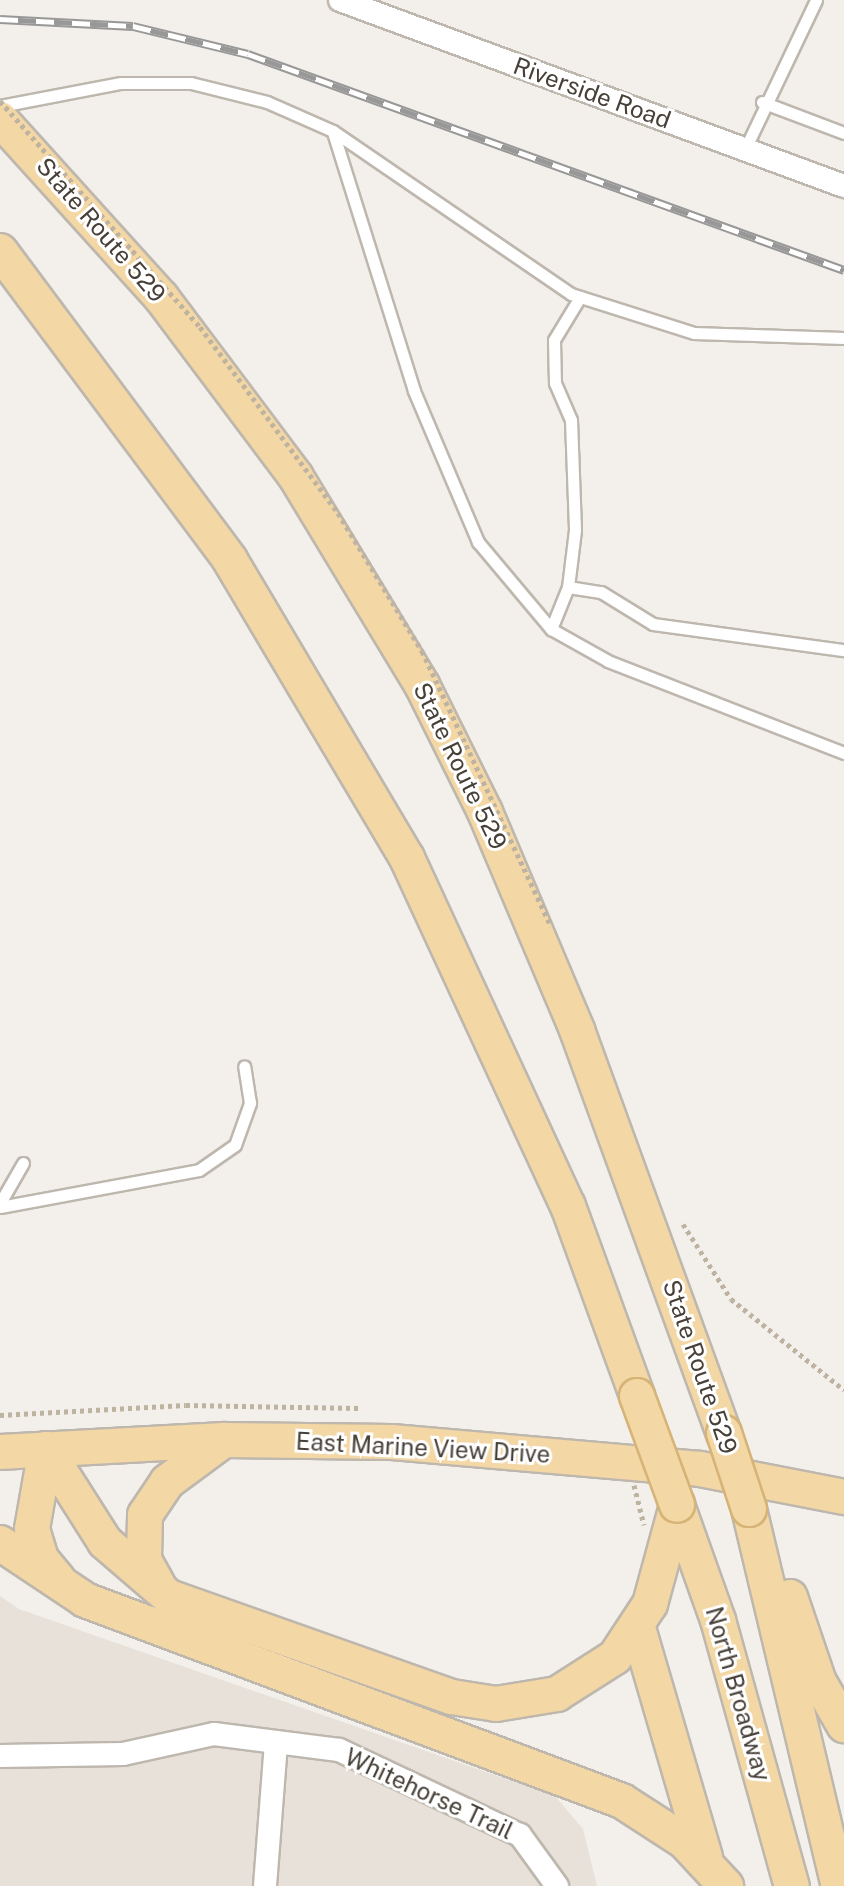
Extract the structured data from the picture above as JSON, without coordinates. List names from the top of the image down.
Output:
{
  "streets": {
    "main road": ["State Route 529", "East Marine View Drive", "North Broadway"],
    "street": ["Riverside Road", "Whitehorse Trail"]
  },
  "crossings": [
    ["State Route 529", "North Broadway"]
  ]
}
